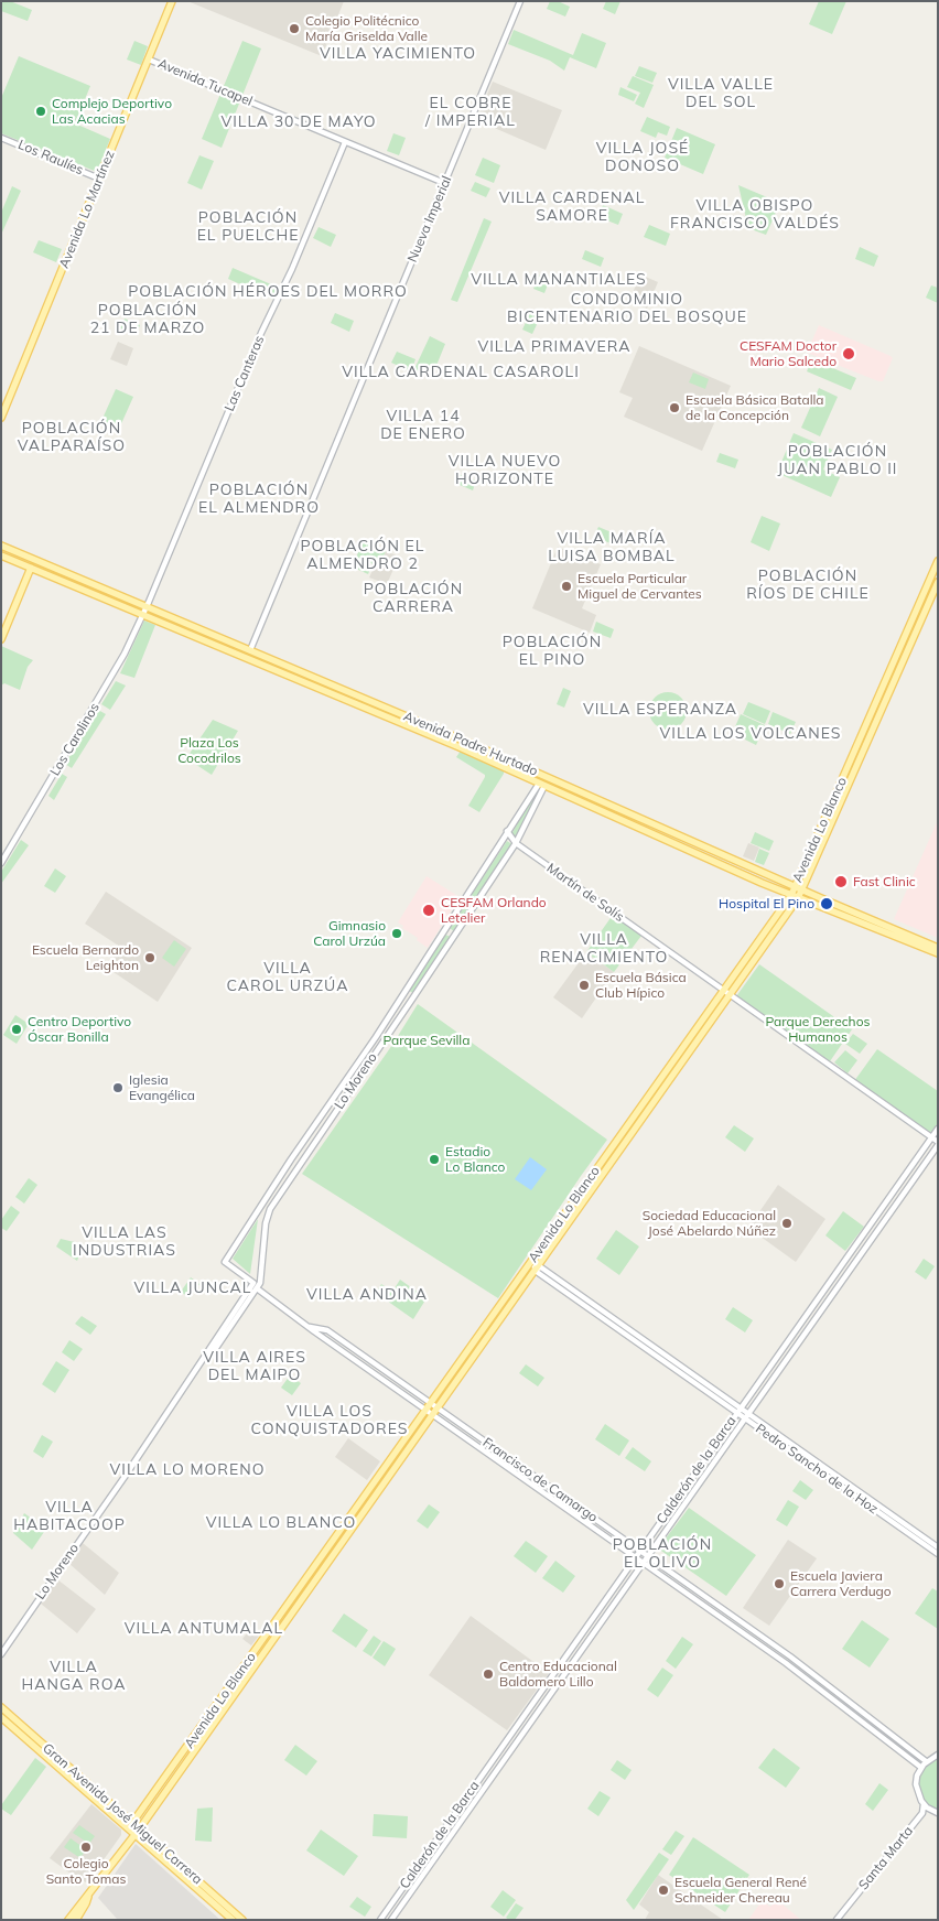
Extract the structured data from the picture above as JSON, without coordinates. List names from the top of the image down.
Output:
{
  "streets": {
    "main road": [
      "Avenida Lo Martínez",
      "Avenida Padre Hurtado",
      "Avenida Lo Blanco",
      "Gran Avenida José Miguel Carrera"
    ],
    "street": [
      "Avenida Tucapel",
      "Los Raulíes",
      "Nueva Imperial",
      "Las Canteras",
      "Los Carolinos",
      "Martín de Solís",
      "Lo Moreno",
      "Pedro Sancho de la Hoz",
      "Calderón de la Barca",
      "Francisco de Camargo",
      "Santa Marta"
    ]
  },
  "crossings": [
    ["Avenida Tucapel", "Avenida Lo Martínez"],
    ["Avenida Tucapel", "Nueva Imperial"],
    ["Avenida Tucapel", "Las Canteras"],
    ["Los Raulíes", "Avenida Lo Martínez"],
    ["Nueva Imperial", "Avenida Padre Hurtado"],
    ["Las Canteras", "Los Carolinos"],
    ["Las Canteras", "Avenida Padre Hurtado"],
    ["Los Carolinos", "Avenida Padre Hurtado"],
    ["Avenida Padre Hurtado", "Avenida Lo Blanco"],
    ["Avenida Padre Hurtado", "Lo Moreno"],
    ["Avenida Lo Blanco", "Martín de Solís"],
    ["Avenida Lo Blanco", "Pedro Sancho de la Hoz"],
    ["Avenida Lo Blanco", "Francisco de Camargo"],
    ["Avenida Lo Blanco", "Gran Avenida José Miguel Carrera"],
    ["Martín de Solís", "Lo Moreno"],
    ["Martín de Solís", "Calderón de la Barca"],
    ["Lo Moreno", "Francisco de Camargo"],
    ["Pedro Sancho de la Hoz", "Calderón de la Barca"],
    ["Calderón de la Barca", "Francisco de Camargo"]
  ],
  "districts": [
    "VILLA YACIMIENTO",
    "VILLA VALLE DEL SOL",
    "EL COBRE / IMPERIAL",
    "VILLA 30 DE MAYO",
    "VILLA JOSÉ DONOSO",
    "VILLA CARDENAL SAMORE",
    "VILLA OBISPO FRANCISCO VALDÉS",
    "POBLACIÓN EL PUELCHE",
    "VILLA MANANTIALES",
    "POBLACIÓN HÉROES DEL MORRO",
    "CONDOMINIO BICENTENARIO DEL BOSQUE",
    "POBLACIÓN 21 DE MARZO",
    "VILLA PRIMAVERA",
    "VILLA CARDENAL CASAROLI",
    "VILLA 14 DE ENERO",
    "POBLACIÓN VALPARAÍSO",
    "POBLACIÓN JUAN PABLO II",
    "VILLA NUEVO HORIZONTE",
    "POBLACIÓN EL ALMENDRO",
    "VILLA MARÍA LUISA BOMBAL",
    "POBLACIÓN EL ALMENDRO 2",
    "POBLACIÓN RÍOS DE CHILE",
    "POBLACIÓN CARRERA",
    "POBLACIÓN EL PINO",
    "VILLA ESPERANZA",
    "VILLA LOS VOLCANES",
    "VILLA RENACIMIENTO",
    "VILLA CAROL URZÚA",
    "VILLA LAS INDUSTRIAS",
    "VILLA JUNCAL",
    "VILLA ANDINA",
    "VILLA AIRES DEL MAIPO",
    "VILLA LOS CONQUISTADORES",
    "VILLA LO MORENO",
    "VILLA HABITACOOP",
    "VILLA LO BLANCO",
    "POBLACIÓN EL OLIVO",
    "VILLA ANTUMALAL",
    "VILLA HANGA ROA"
  ],
  "parks": ["Plaza Los Cocodrilos", "Parque Derechos Humanos", "Parque Sevilla"],
  "places": [
    "Colegio Politécnico María Griselda Valle",
    "Complejo Deportivo Las Acacias",
    "CESFAM Doctor Mario Salcedo",
    "Escuela Básica Batalla de la Concepción",
    "Escuela Particular Miguel de Cervantes",
    "Fast Clinic",
    "Hospital El Pino",
    "CESFAM Orlando Letelier",
    "Gimnasio Carol Urzúa",
    "Escuela Bernardo Leighton",
    "Escuela Básica Club Hípico",
    "Centro Deportivo Óscar Bonilla",
    "Iglesia Evangélica",
    "Estadio Lo Blanco",
    "Sociedad Educacional José Abelardo Núñez",
    "Escuela Javiera Carrera Verdugo",
    "Centro Educacional Baldomero Lillo",
    "Colegio Santo Tomas",
    "Escuela General René Schneider Chereau"
  ]
}
